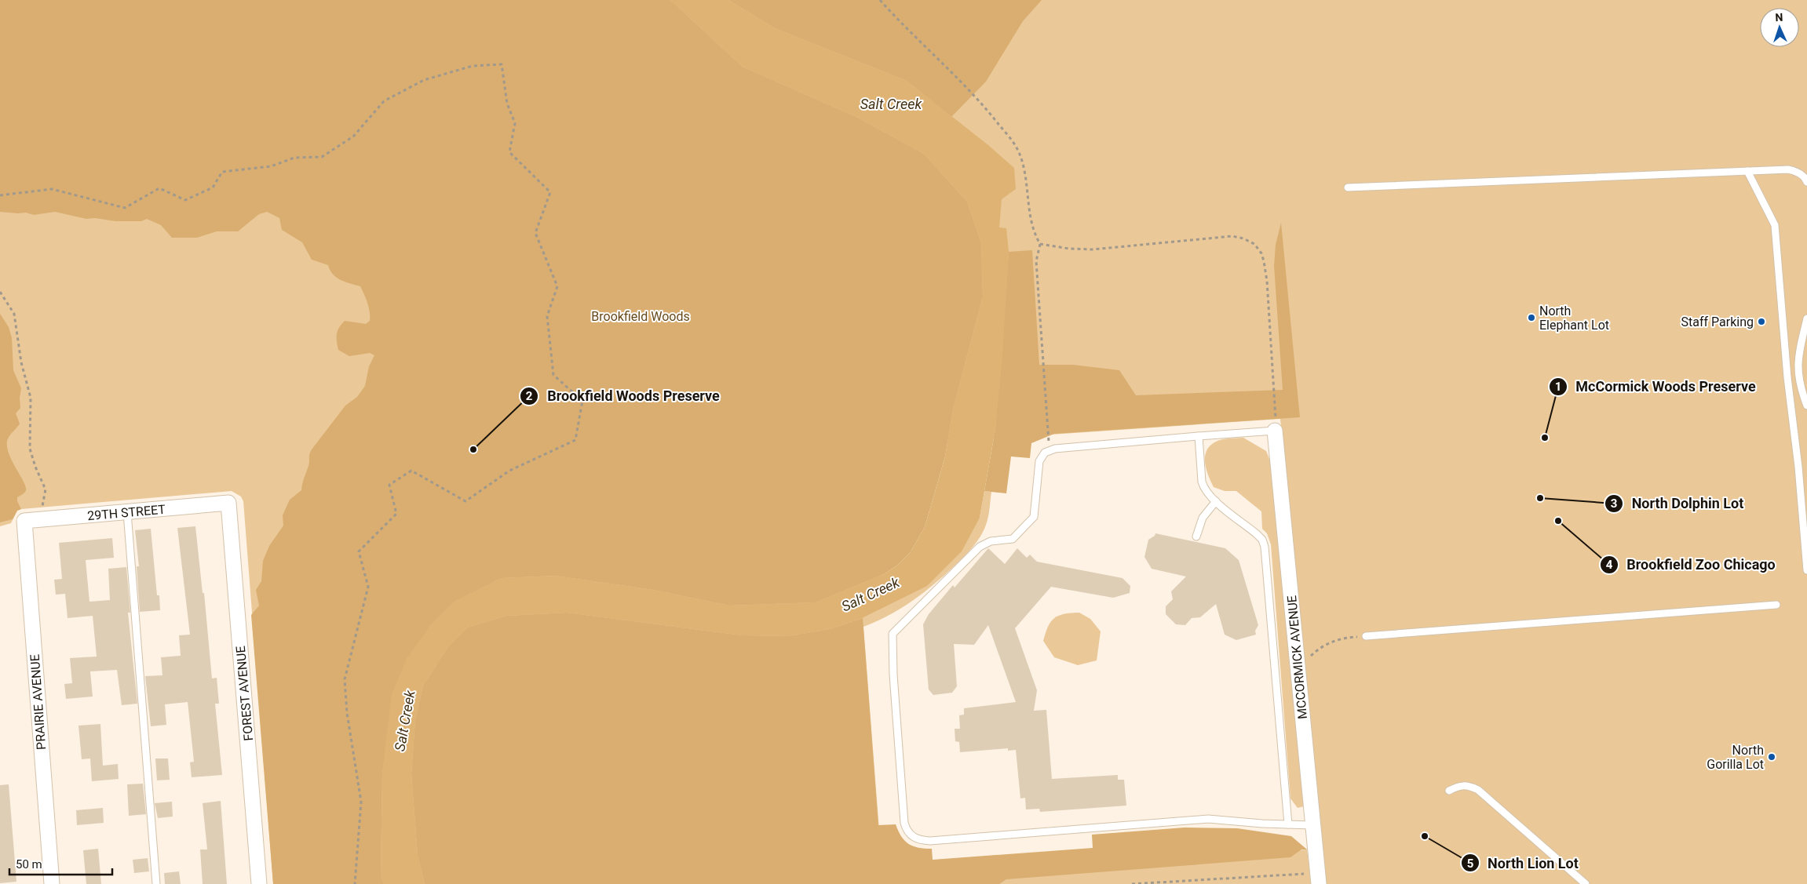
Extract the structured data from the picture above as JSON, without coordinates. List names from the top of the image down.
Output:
{
  "streets": {
    "street": [
      "29TH STREET",
      "MCCORMICK AVENUE",
      "FOREST AVENUE",
      "PRAIRIE AVENUE"
    ]
  },
  "crossings": [
    ["29TH STREET", "FOREST AVENUE"],
    ["29TH STREET", "PRAIRIE AVENUE"]
  ],
  "water": ["Salt Creek"],
  "parks": ["Brookfield Woods"],
  "places": [
    "North Elephant Lot",
    "Staff Parking",
    "McCormick Woods Preserve",
    "Brookfield Woods Preserve",
    "North Dolphin Lot",
    "Brookfield Zoo Chicago",
    "North Gorilla Lot",
    "North Lion Lot"
  ],
  "scale_bar": "50 m",
  "north": "top"
}
